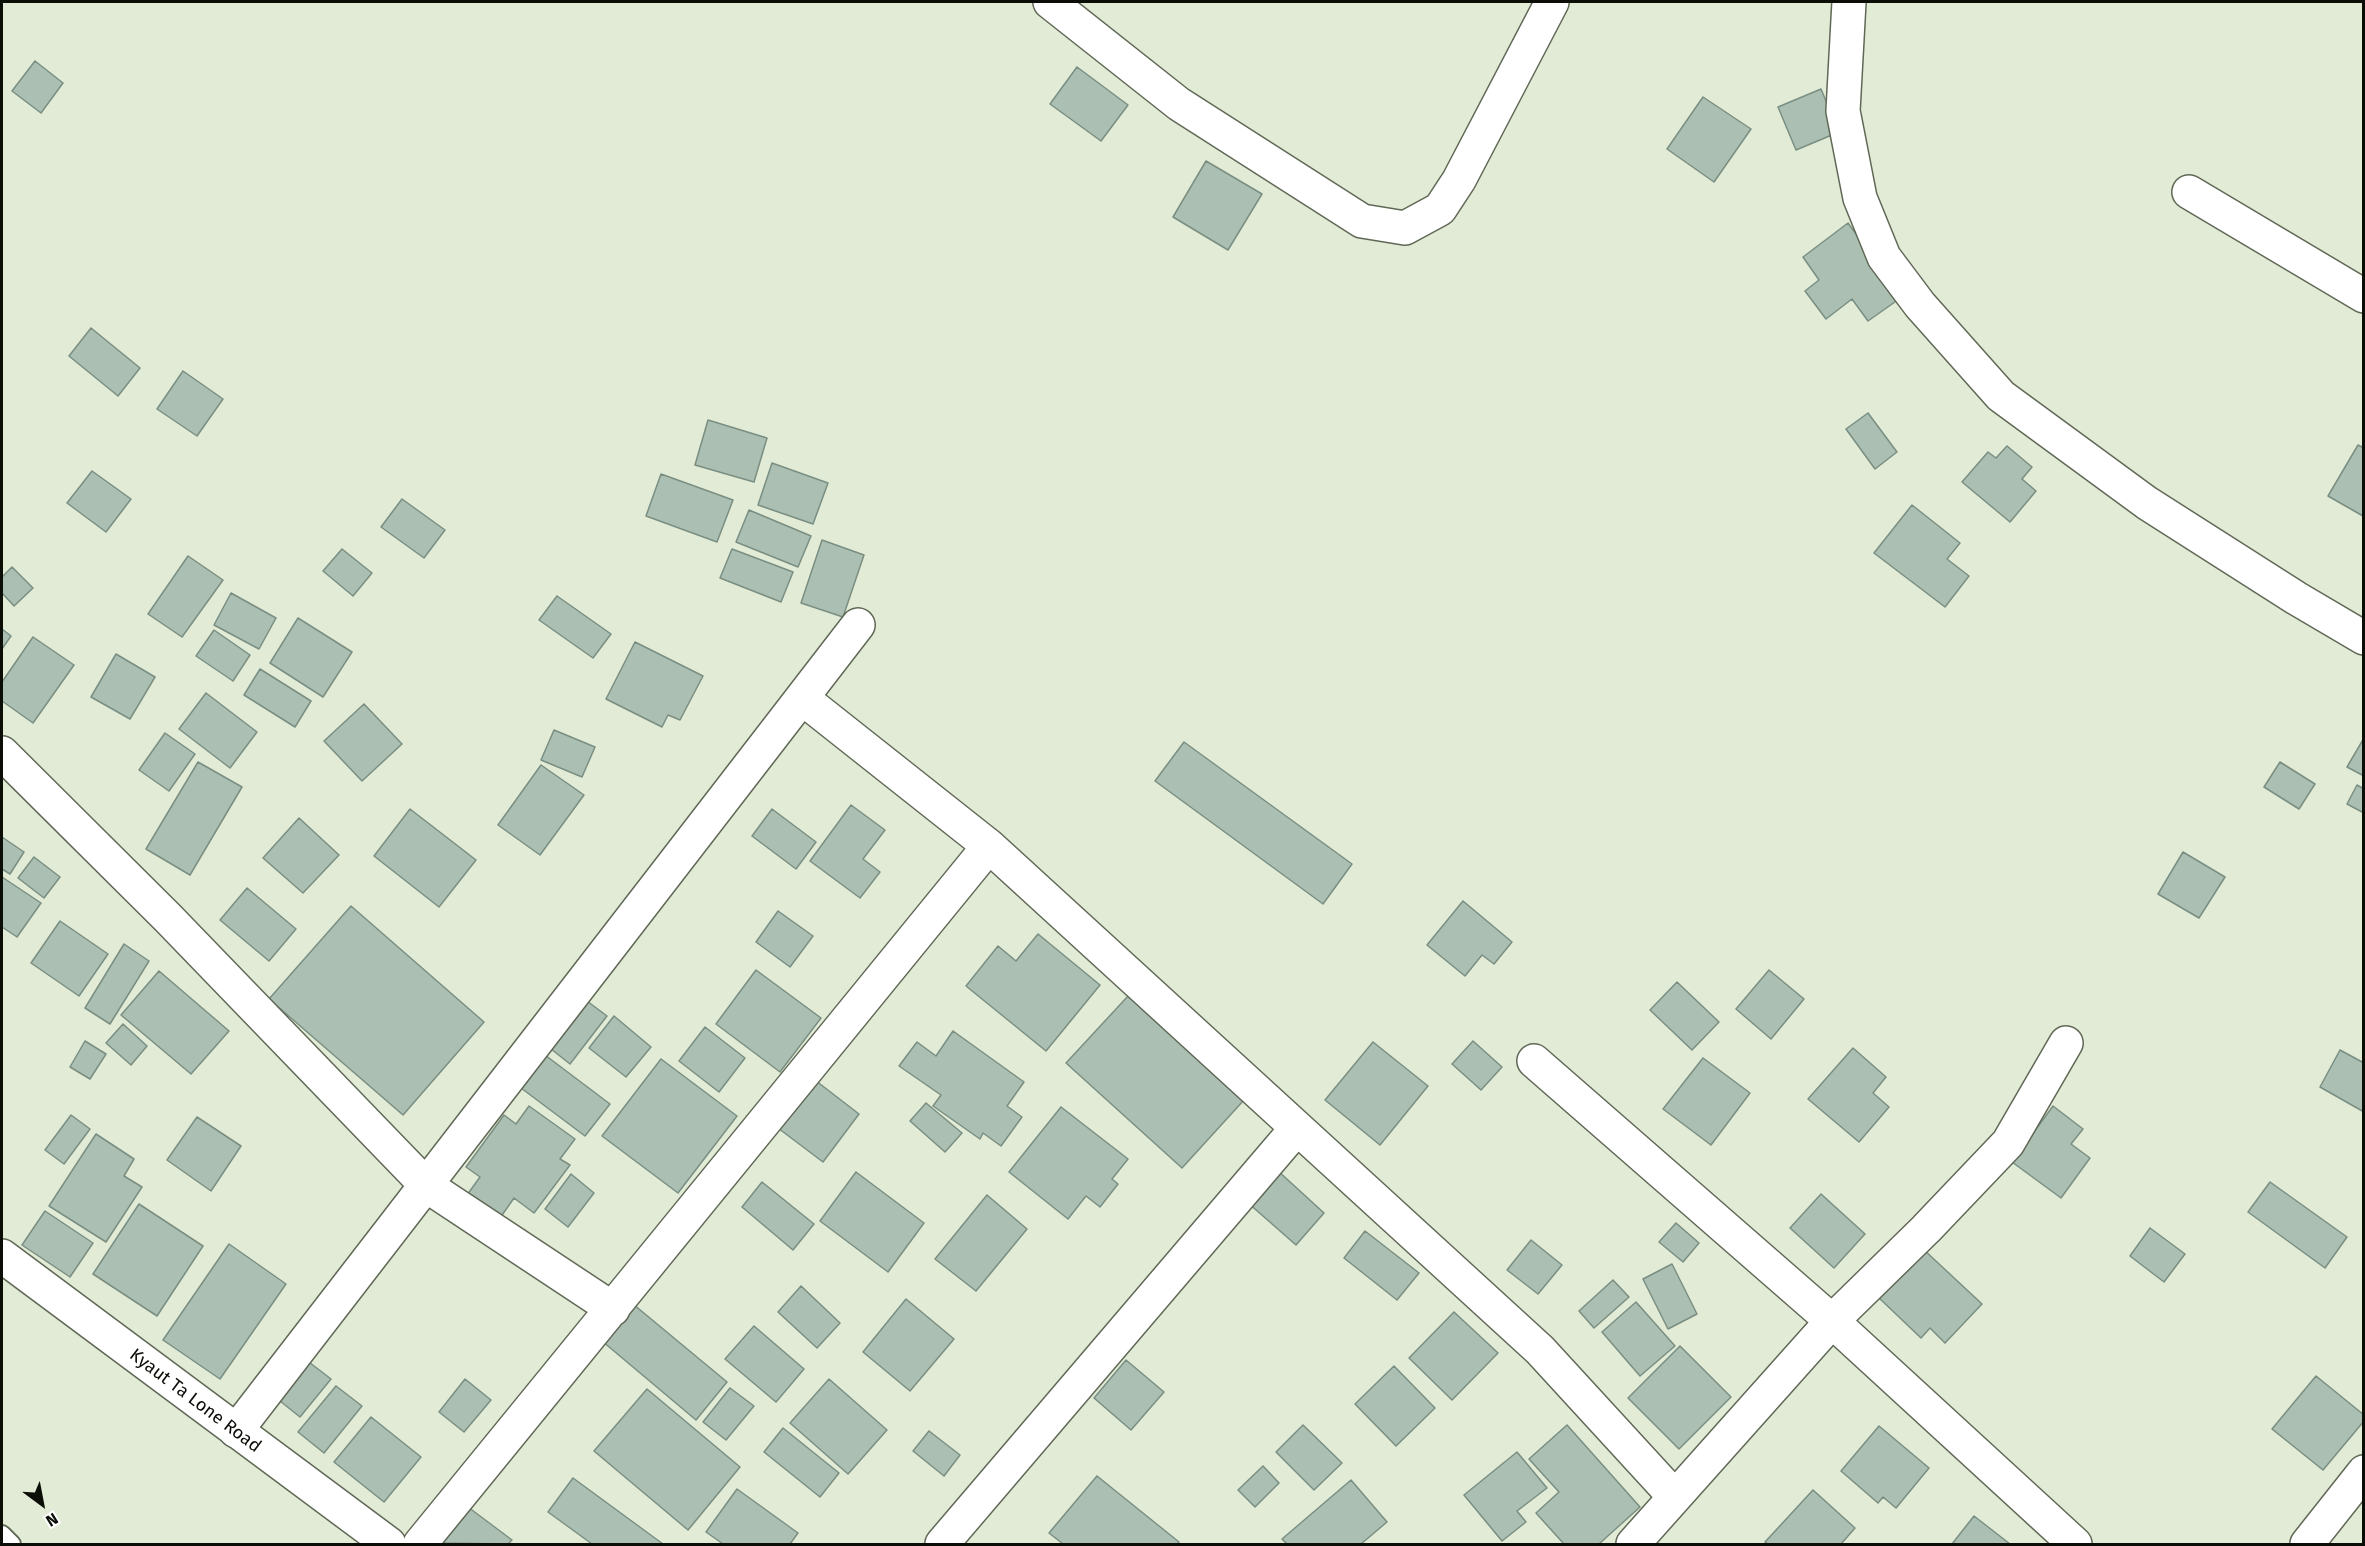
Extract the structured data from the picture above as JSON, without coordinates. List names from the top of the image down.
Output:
{
  "streets": {
    "street": ["Kyaut Ta Lone Road"]
  },
  "north": "bottom right"
}
